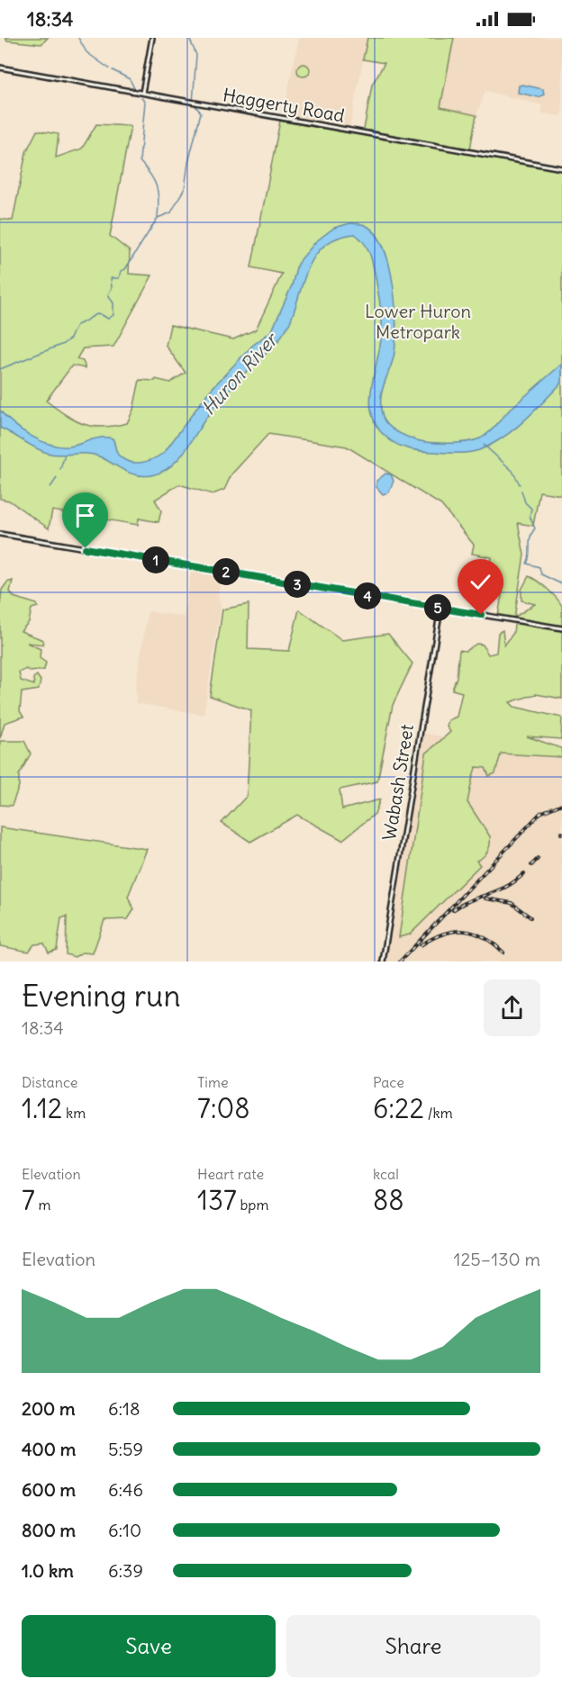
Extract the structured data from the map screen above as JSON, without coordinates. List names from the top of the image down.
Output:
{
  "streets": {
    "street": ["Haggerty Road", "Wabash Street"]
  },
  "water": ["Huron River"],
  "parks": ["Lower Huron Metropark"],
  "page": {
    "status": "18:34",
    "pins": [
      "1",
      "2",
      "3",
      "4",
      "5"
    ],
    "heading": ["Evening run", "18:34"],
    "stats": [
      ["Distance", "1.12 km"],
      ["Time", "7:08"],
      ["Pace", "6:22 /km"],
      ["Elevation", "7 m"],
      ["Heart rate", "137 bpm"],
      ["kcal", "88"]
    ],
    "chart": ["Elevation", "125–130 m"],
    "list": [
      {
        "name": "200 m",
        "note": "6:18"
      },
      {
        "name": "400 m",
        "note": "5:59"
      },
      {
        "name": "600 m",
        "note": "6:46"
      },
      {
        "name": "800 m",
        "note": "6:10"
      },
      {
        "name": "1.0 km",
        "note": "6:39"
      }
    ],
    "buttons": ["Save", "Share"]
  }
}
